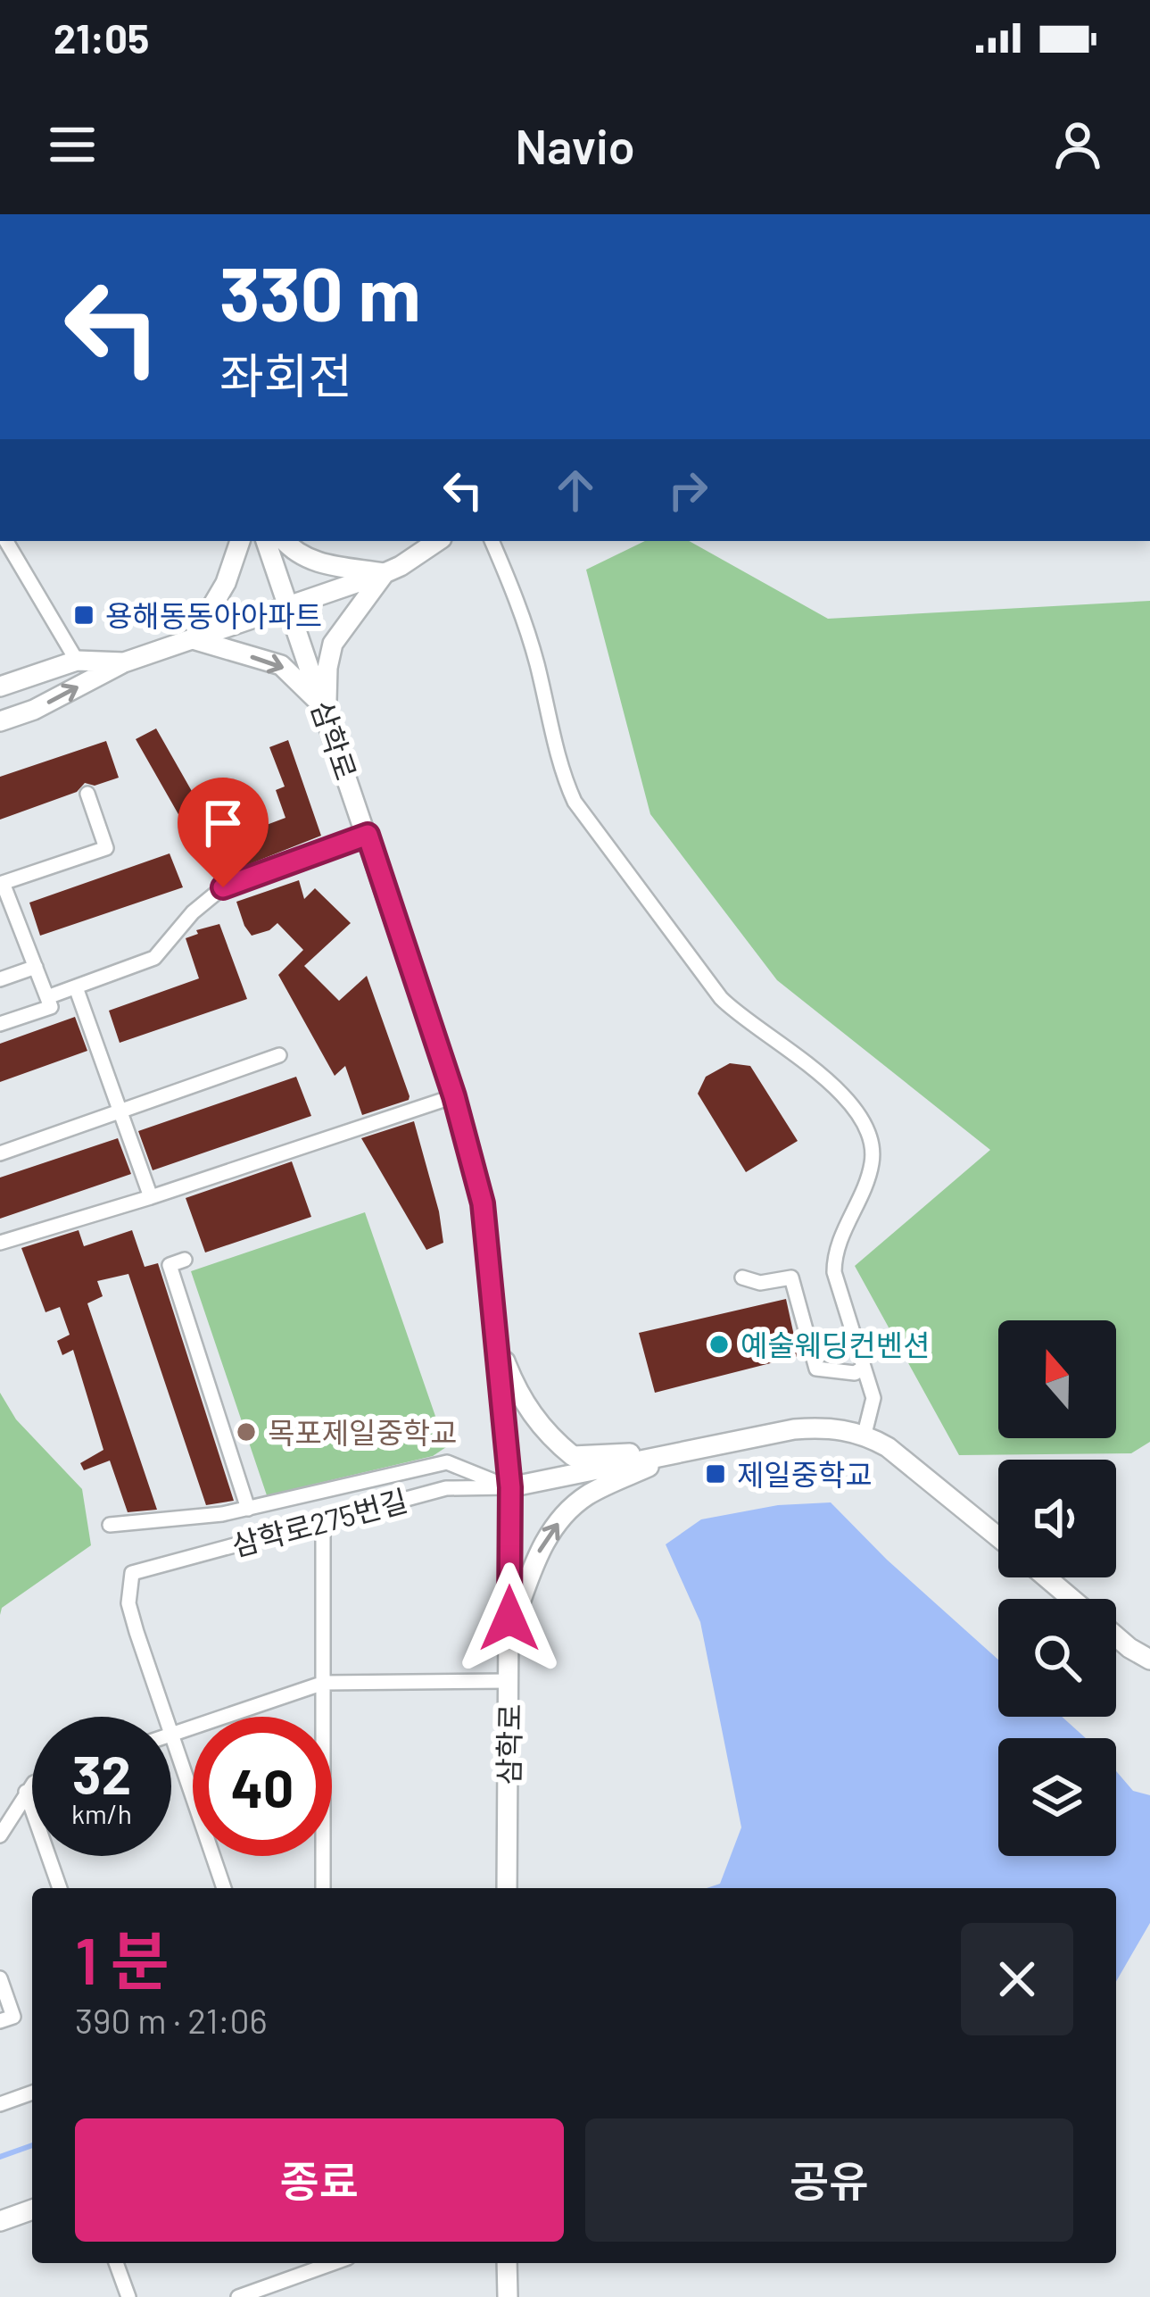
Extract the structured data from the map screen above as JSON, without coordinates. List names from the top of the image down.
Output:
{
  "streets": {
    "street": ["삼학로", "삼학로275번길"]
  },
  "crossings": [
    ["삼학로", "삼학로275번길"]
  ],
  "places": {
    "transit": ["용해동동아아파트", "제일중학교"],
    "other": ["예술웨딩컨벤션", "목포제일중학교"]
  },
  "north": "top",
  "page": {
    "status": "21:05",
    "header": "Navio",
    "turn": ["330 m", "좌회전"],
    "speed": "32 km/h",
    "limit": "40",
    "heading": ["1 분", "390 m · 21:06"],
    "buttons": ["종료", "공유"]
  }
}
